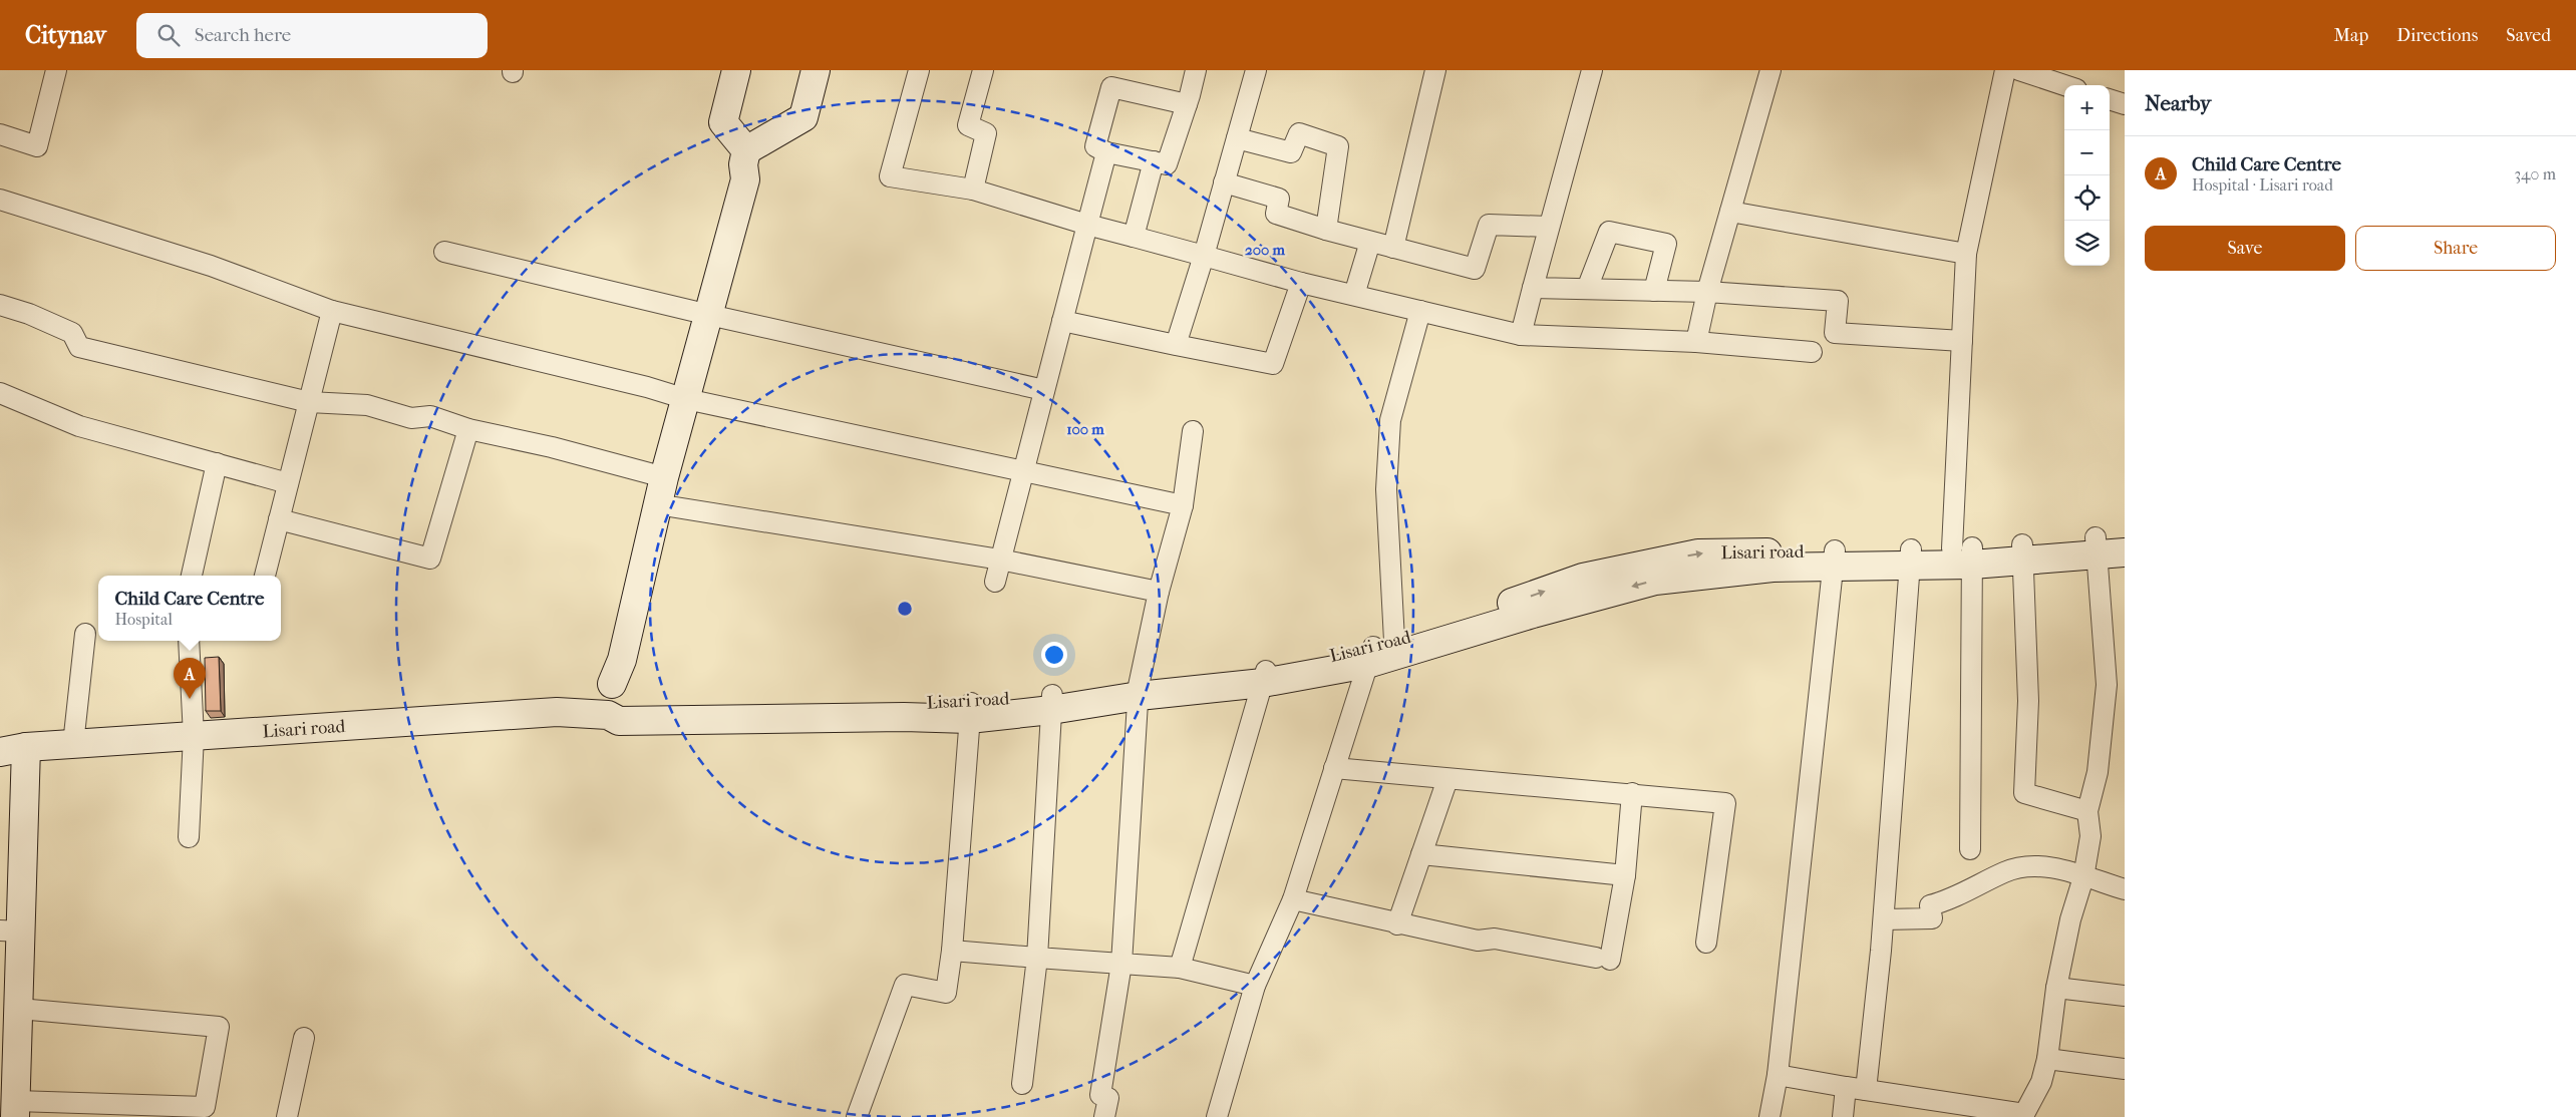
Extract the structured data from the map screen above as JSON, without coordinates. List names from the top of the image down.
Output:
{
  "streets": {
    "street": ["Lisari road"]
  },
  "page": {
    "header": "Citynav",
    "search": "Search here",
    "nav": ["Map", "Directions", "Saved"],
    "heading": "Nearby",
    "map_buttons": ["+", "−"],
    "list": [
      {
        "mark": "A",
        "name": "Child Care Centre",
        "note": "Hospital · Lisari road",
        "value": "340 m"
      }
    ],
    "buttons": ["Save", "Share"],
    "popup": ["Child Care Centre", "Hospital"],
    "pins": "A"
  },
  "rings": ["200 m", "100 m"]
}
